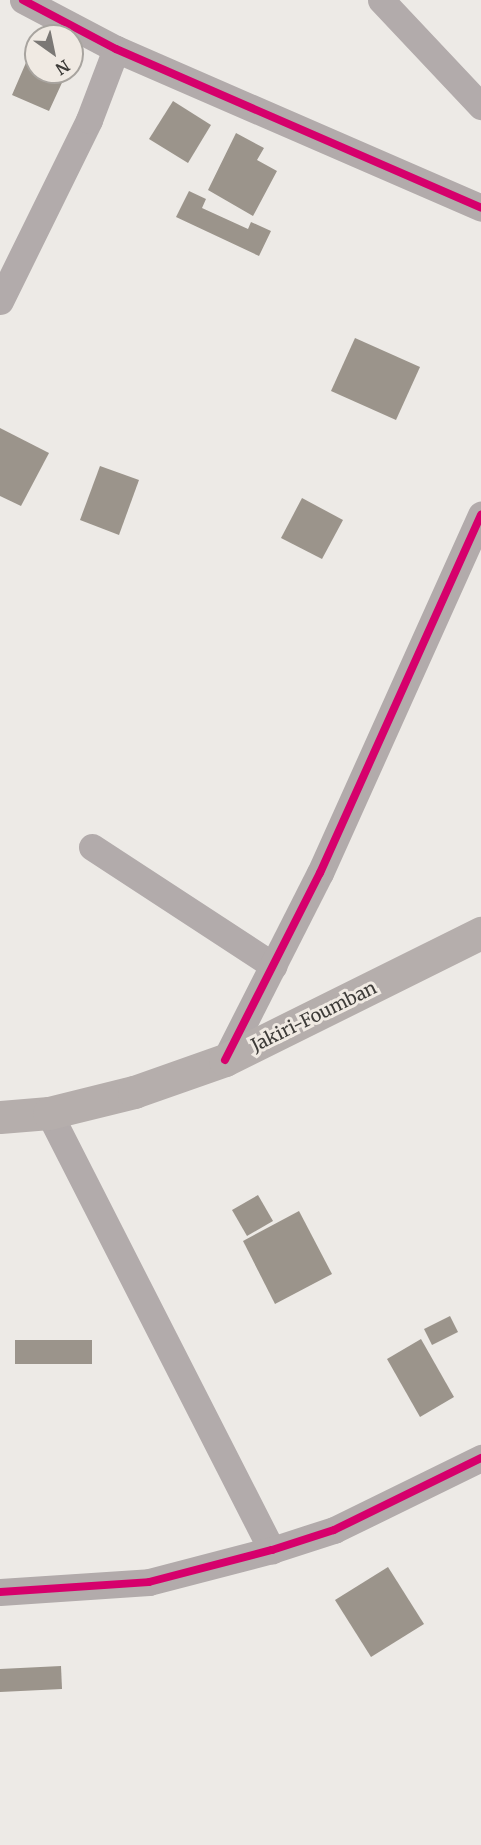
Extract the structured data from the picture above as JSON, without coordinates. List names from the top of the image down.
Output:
{
  "streets": {
    "main road": ["Jakiri-Foumban"]
  },
  "north": "bottom right"
}
